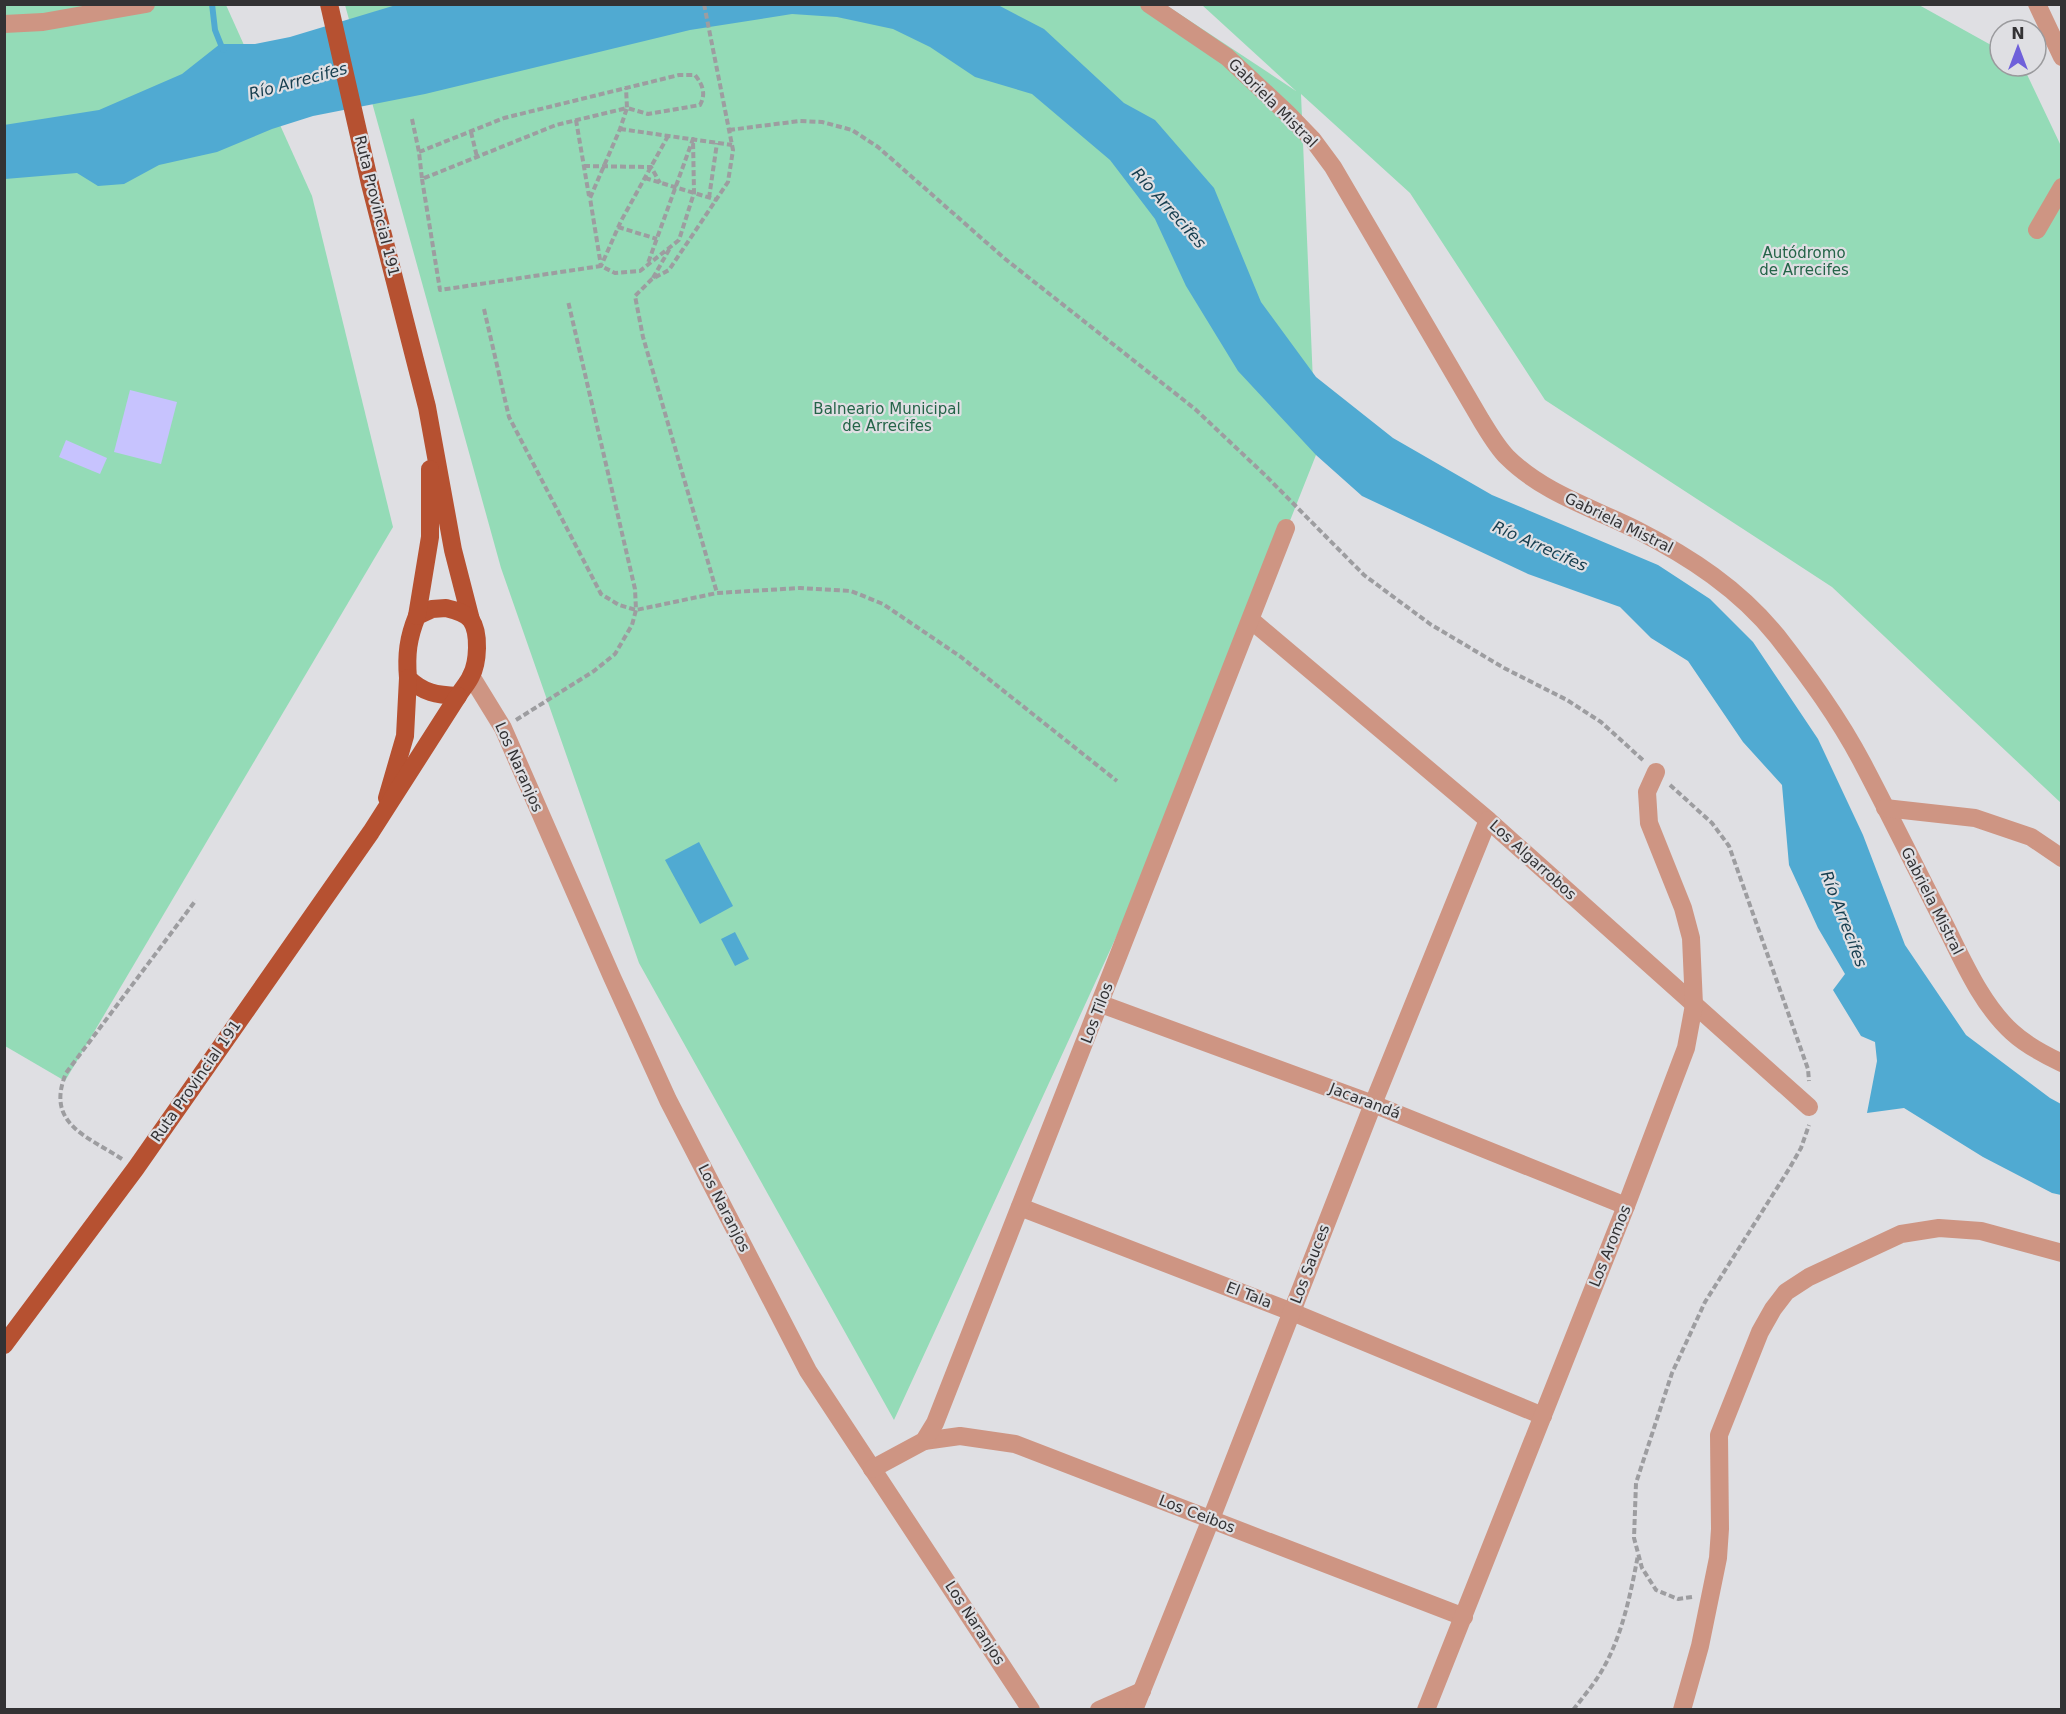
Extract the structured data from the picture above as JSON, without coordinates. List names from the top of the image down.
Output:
{
  "streets": {
    "main road": ["Ruta Provincial 191"],
    "street": [
      "Gabriela Mistral",
      "Los Naranjos",
      "Los Algarrobos",
      "Los Tilos",
      "Jacarandá",
      "Los Aromos",
      "Los Sauces",
      "El Tala",
      "Los Ceibos"
    ]
  },
  "crossings": [
    ["Ruta Provincial 191", "Los Naranjos"],
    ["Los Algarrobos", "Los Tilos"],
    ["Los Algarrobos", "Los Aromos"],
    ["Los Algarrobos", "Los Sauces"],
    ["Los Tilos", "Jacarandá"],
    ["Los Tilos", "El Tala"],
    ["Los Tilos", "Los Ceibos"],
    ["Jacarandá", "Los Aromos"],
    ["Jacarandá", "Los Sauces"],
    ["Los Aromos", "El Tala"],
    ["Los Aromos", "Los Ceibos"],
    ["Los Sauces", "El Tala"],
    ["Los Sauces", "Los Ceibos"]
  ],
  "water": ["Río Arrecifes"],
  "parks": ["Autódromo de Arrecifes", "Balneario Municipal de Arrecifes"],
  "north": "top"
}
